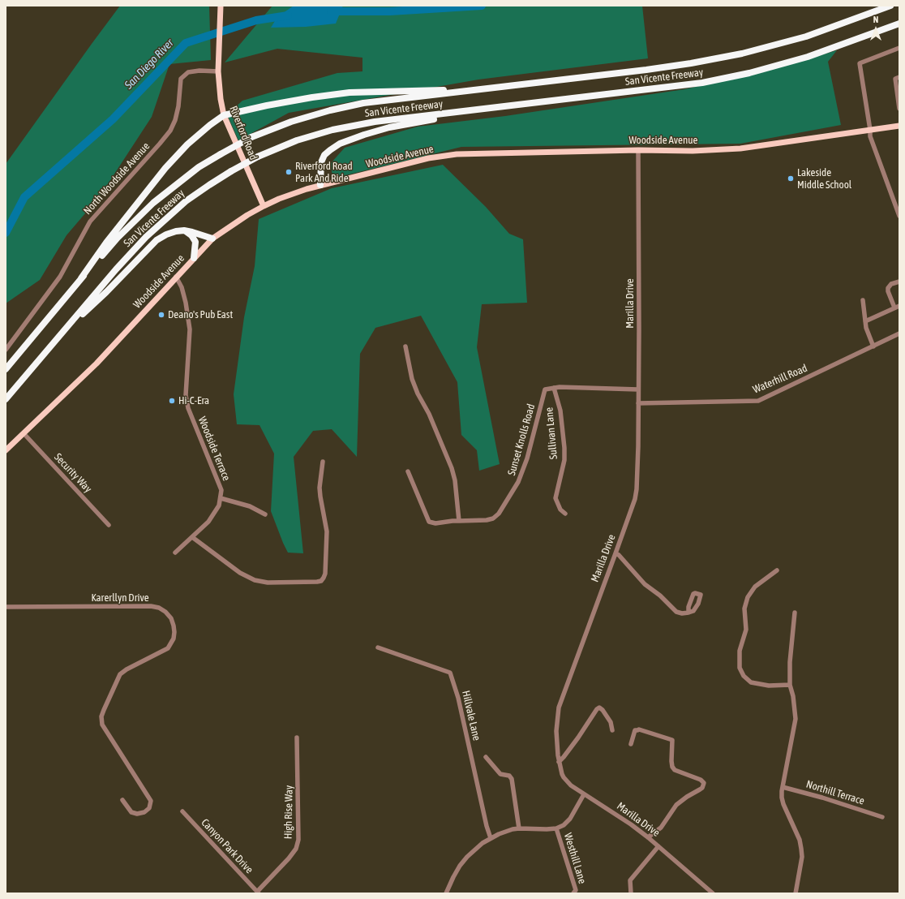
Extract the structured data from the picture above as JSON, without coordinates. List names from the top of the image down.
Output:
{
  "streets": {
    "highway": ["San Vicente Freeway"],
    "main road": ["Riverford Road", "Woodside Avenue"],
    "street": [
      "North Woodside Avenue",
      "Marilla Drive",
      "Waterhill Road",
      "Sullivan Lane",
      "Sunset Knolls Road",
      "Woodside Terrace",
      "Security Way",
      "Karerllyn Drive",
      "Hillvale Lane",
      "Northill Terrace",
      "High Rise Way",
      "Canyon Park Drive",
      "Westhill Lane"
    ]
  },
  "crossings": [
    ["Riverford Road", "Woodside Avenue"],
    ["Riverford Road", "North Woodside Avenue"],
    ["Woodside Avenue", "Marilla Drive"],
    ["Woodside Avenue", "Woodside Terrace"],
    ["Woodside Avenue", "Security Way"],
    ["Marilla Drive", "Waterhill Road"],
    ["Sullivan Lane", "Sunset Knolls Road"],
    ["High Rise Way", "Canyon Park Drive"]
  ],
  "water": ["San Diego River"],
  "places": [
    "Riverford Road Park And Ride",
    "Lakeside Middle School",
    "Deano's Pub East",
    "Hi-C-Era"
  ],
  "north": "top"
}
